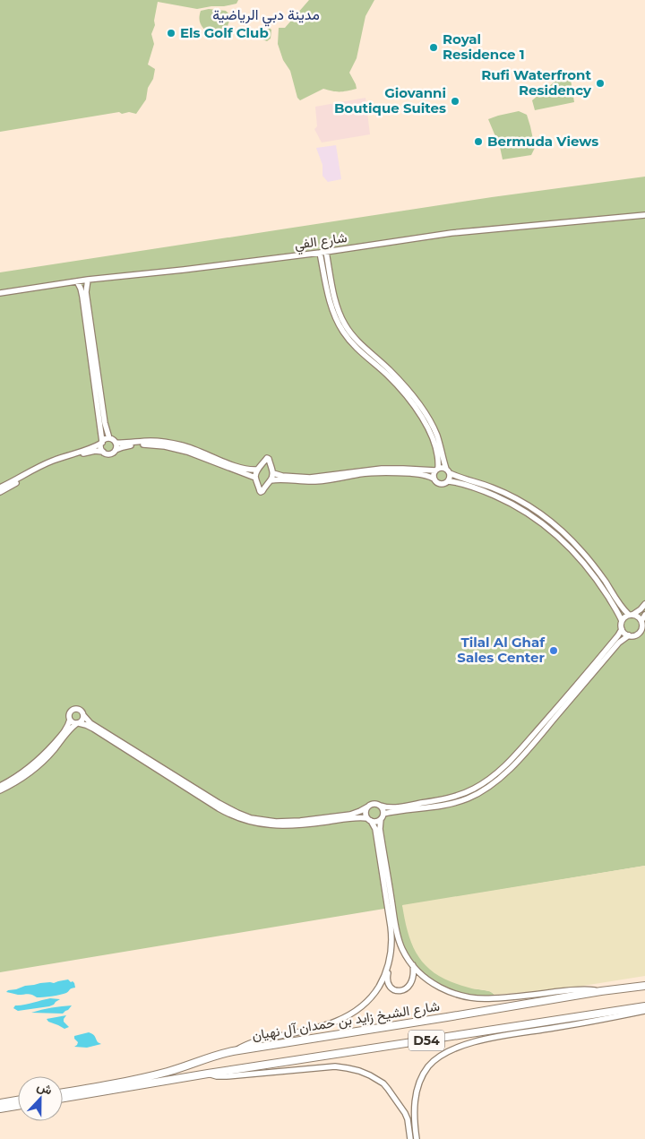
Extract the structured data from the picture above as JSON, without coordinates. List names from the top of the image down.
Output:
{
  "streets": {
    "highway": ["شارع الشيخ زايد بن حمدان آل نهيان", "D54"],
    "street": ["شارع الفي"]
  },
  "districts": ["مدينة دبي الرياضية"],
  "places": [
    "Els Golf Club",
    "Royal Residence 1",
    "Rufi Waterfront Residency",
    "Giovanni Boutique Suites",
    "Bermuda Views",
    "Tilal Al Ghaf Sales Center"
  ],
  "north": "top"
}
